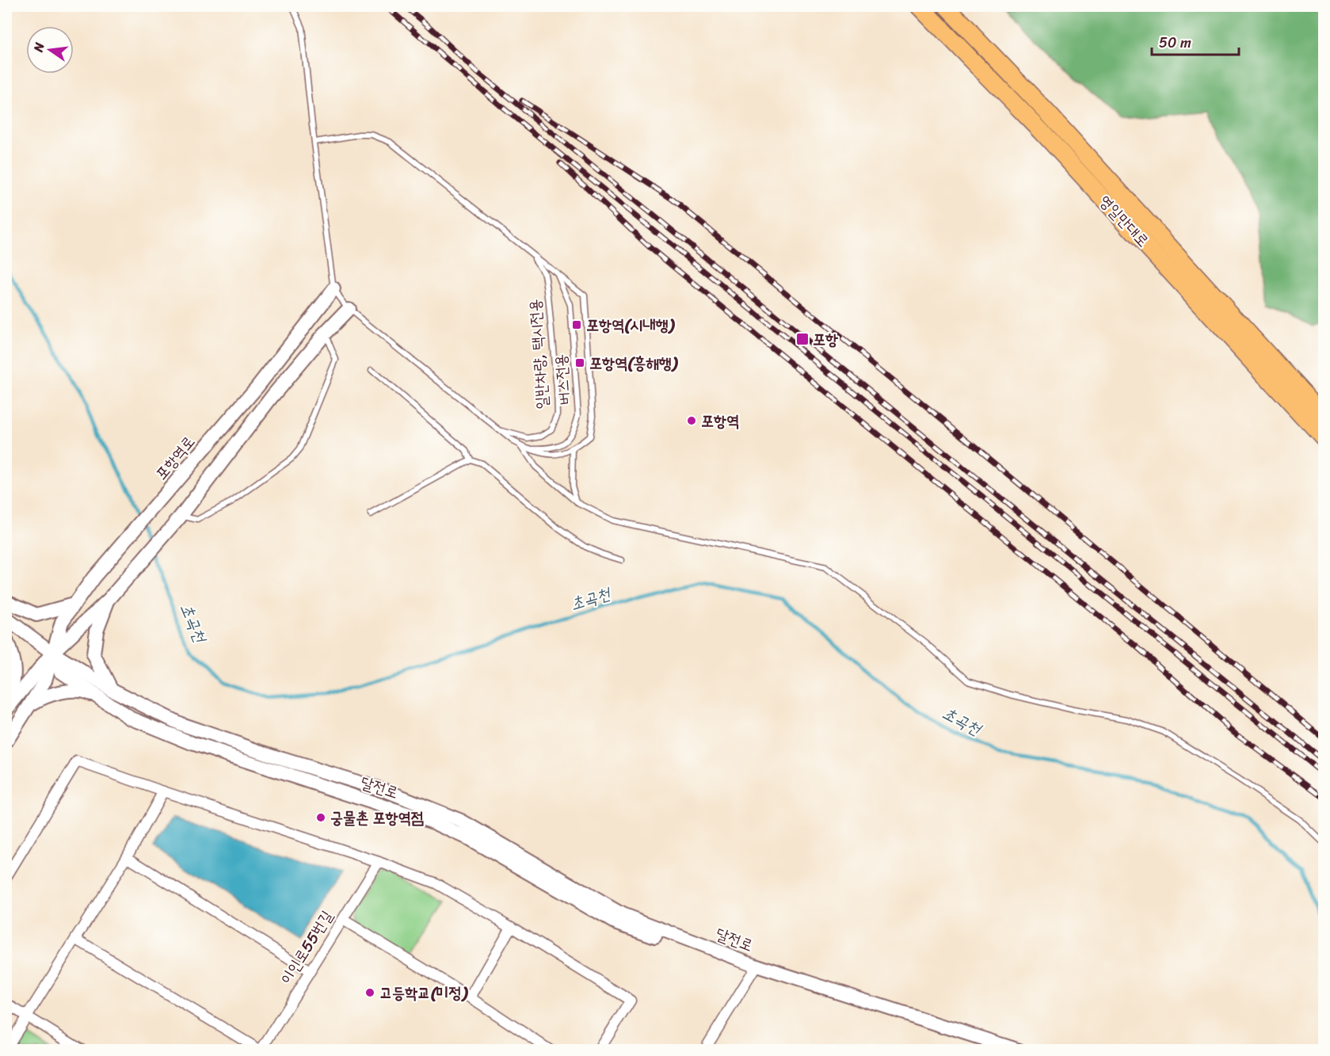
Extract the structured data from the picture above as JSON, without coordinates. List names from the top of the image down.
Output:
{
  "streets": {
    "highway": ["영일만대로"],
    "street": ["포항역로", "달전로", "이인로55번길"],
    "lane": ["일반차량, 택시전용", "버스전용"]
  },
  "crossings": [
    ["포항역로", "달전로"]
  ],
  "water": ["초곡천"],
  "places": {
    "transit": ["포항역(시내행)", "포항", "포항역(흥해행)"],
    "other": ["포항역", "궁물촌 포항역점", "고등학교(미정)"]
  },
  "scale_bar": "50 m",
  "north": "left"
}
